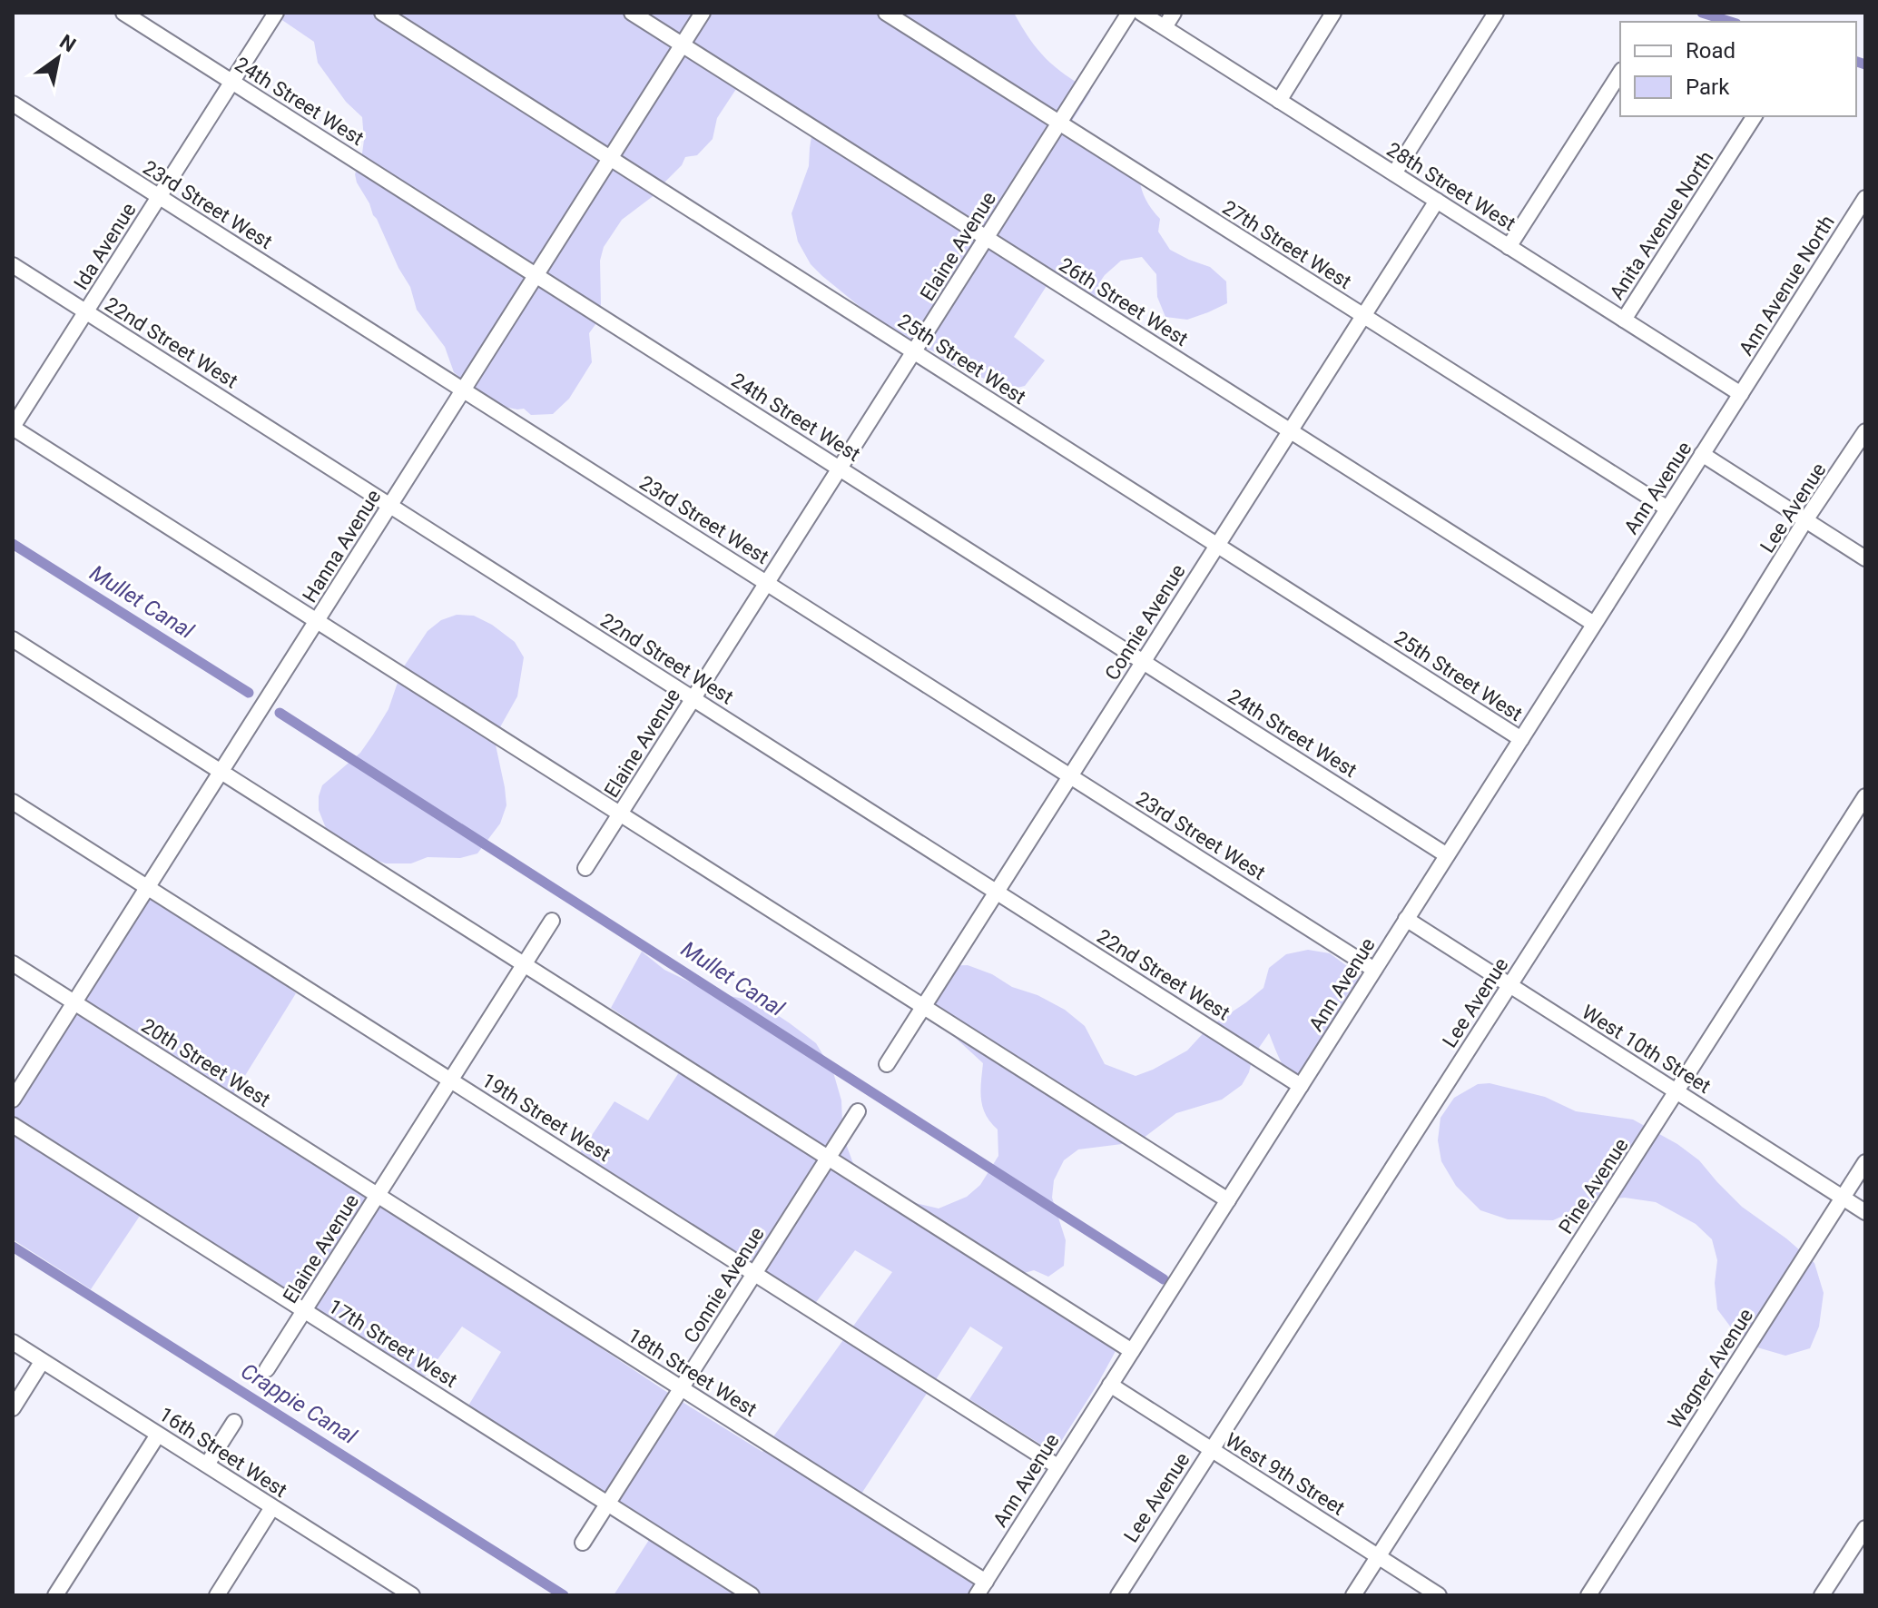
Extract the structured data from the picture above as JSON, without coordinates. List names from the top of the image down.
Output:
{
  "streets": {
    "street": [
      "24th Street West",
      "28th Street West",
      "23rd Street West",
      "Anita Avenue North",
      "27th Street West",
      "Ida Avenue",
      "Elaine Avenue",
      "Ann Avenue North",
      "26th Street West",
      "22nd Street West",
      "25th Street West",
      "Ann Avenue",
      "Lee Avenue",
      "Hanna Avenue",
      "Connie Avenue",
      "West 10th Street",
      "20th Street West",
      "19th Street West",
      "Pine Avenue",
      "17th Street West",
      "Wagner Avenue",
      "18th Street West",
      "16th Street West",
      "West 9th Street"
    ]
  },
  "crossings": [
    ["24th Street West", "Ida Avenue"],
    ["24th Street West", "Elaine Avenue"],
    ["24th Street West", "Ann Avenue"],
    ["24th Street West", "Hanna Avenue"],
    ["24th Street West", "Connie Avenue"],
    ["28th Street West", "Anita Avenue North"],
    ["28th Street West", "Ann Avenue North"],
    ["28th Street West", "Ann Avenue"],
    ["28th Street West", "Connie Avenue"],
    ["23rd Street West", "Ida Avenue"],
    ["23rd Street West", "Elaine Avenue"],
    ["23rd Street West", "Ann Avenue"],
    ["23rd Street West", "Hanna Avenue"],
    ["23rd Street West", "Connie Avenue"],
    ["27th Street West", "Elaine Avenue"],
    ["27th Street West", "Ann Avenue"],
    ["27th Street West", "Connie Avenue"],
    ["Ida Avenue", "22nd Street West"],
    ["Elaine Avenue", "26th Street West"],
    ["Elaine Avenue", "22nd Street West"],
    ["Elaine Avenue", "25th Street West"],
    ["Elaine Avenue", "20th Street West"],
    ["Elaine Avenue", "19th Street West"],
    ["Elaine Avenue", "17th Street West"],
    ["Elaine Avenue", "18th Street West"],
    ["Ann Avenue North", "Ann Avenue"],
    ["26th Street West", "Ann Avenue"],
    ["26th Street West", "Hanna Avenue"],
    ["26th Street West", "Connie Avenue"],
    ["22nd Street West", "Ann Avenue"],
    ["22nd Street West", "Hanna Avenue"],
    ["22nd Street West", "Connie Avenue"],
    ["25th Street West", "Ann Avenue"],
    ["25th Street West", "Hanna Avenue"],
    ["25th Street West", "Connie Avenue"],
    ["Ann Avenue", "West 10th Street"],
    ["Ann Avenue", "19th Street West"],
    ["Ann Avenue", "18th Street West"],
    ["Ann Avenue", "West 9th Street"],
    ["Lee Avenue", "West 10th Street"],
    ["Lee Avenue", "West 9th Street"],
    ["Hanna Avenue", "20th Street West"],
    ["Hanna Avenue", "19th Street West"],
    ["Connie Avenue", "19th Street West"],
    ["Connie Avenue", "17th Street West"],
    ["Connie Avenue", "18th Street West"],
    ["West 10th Street", "Pine Avenue"],
    ["West 10th Street", "Wagner Avenue"],
    ["20th Street West", "18th Street West"],
    ["Pine Avenue", "West 9th Street"]
  ],
  "water": ["Mullet Canal", "Crappie Canal"],
  "legend": ["Road", "Park"],
  "north": "top right"
}
